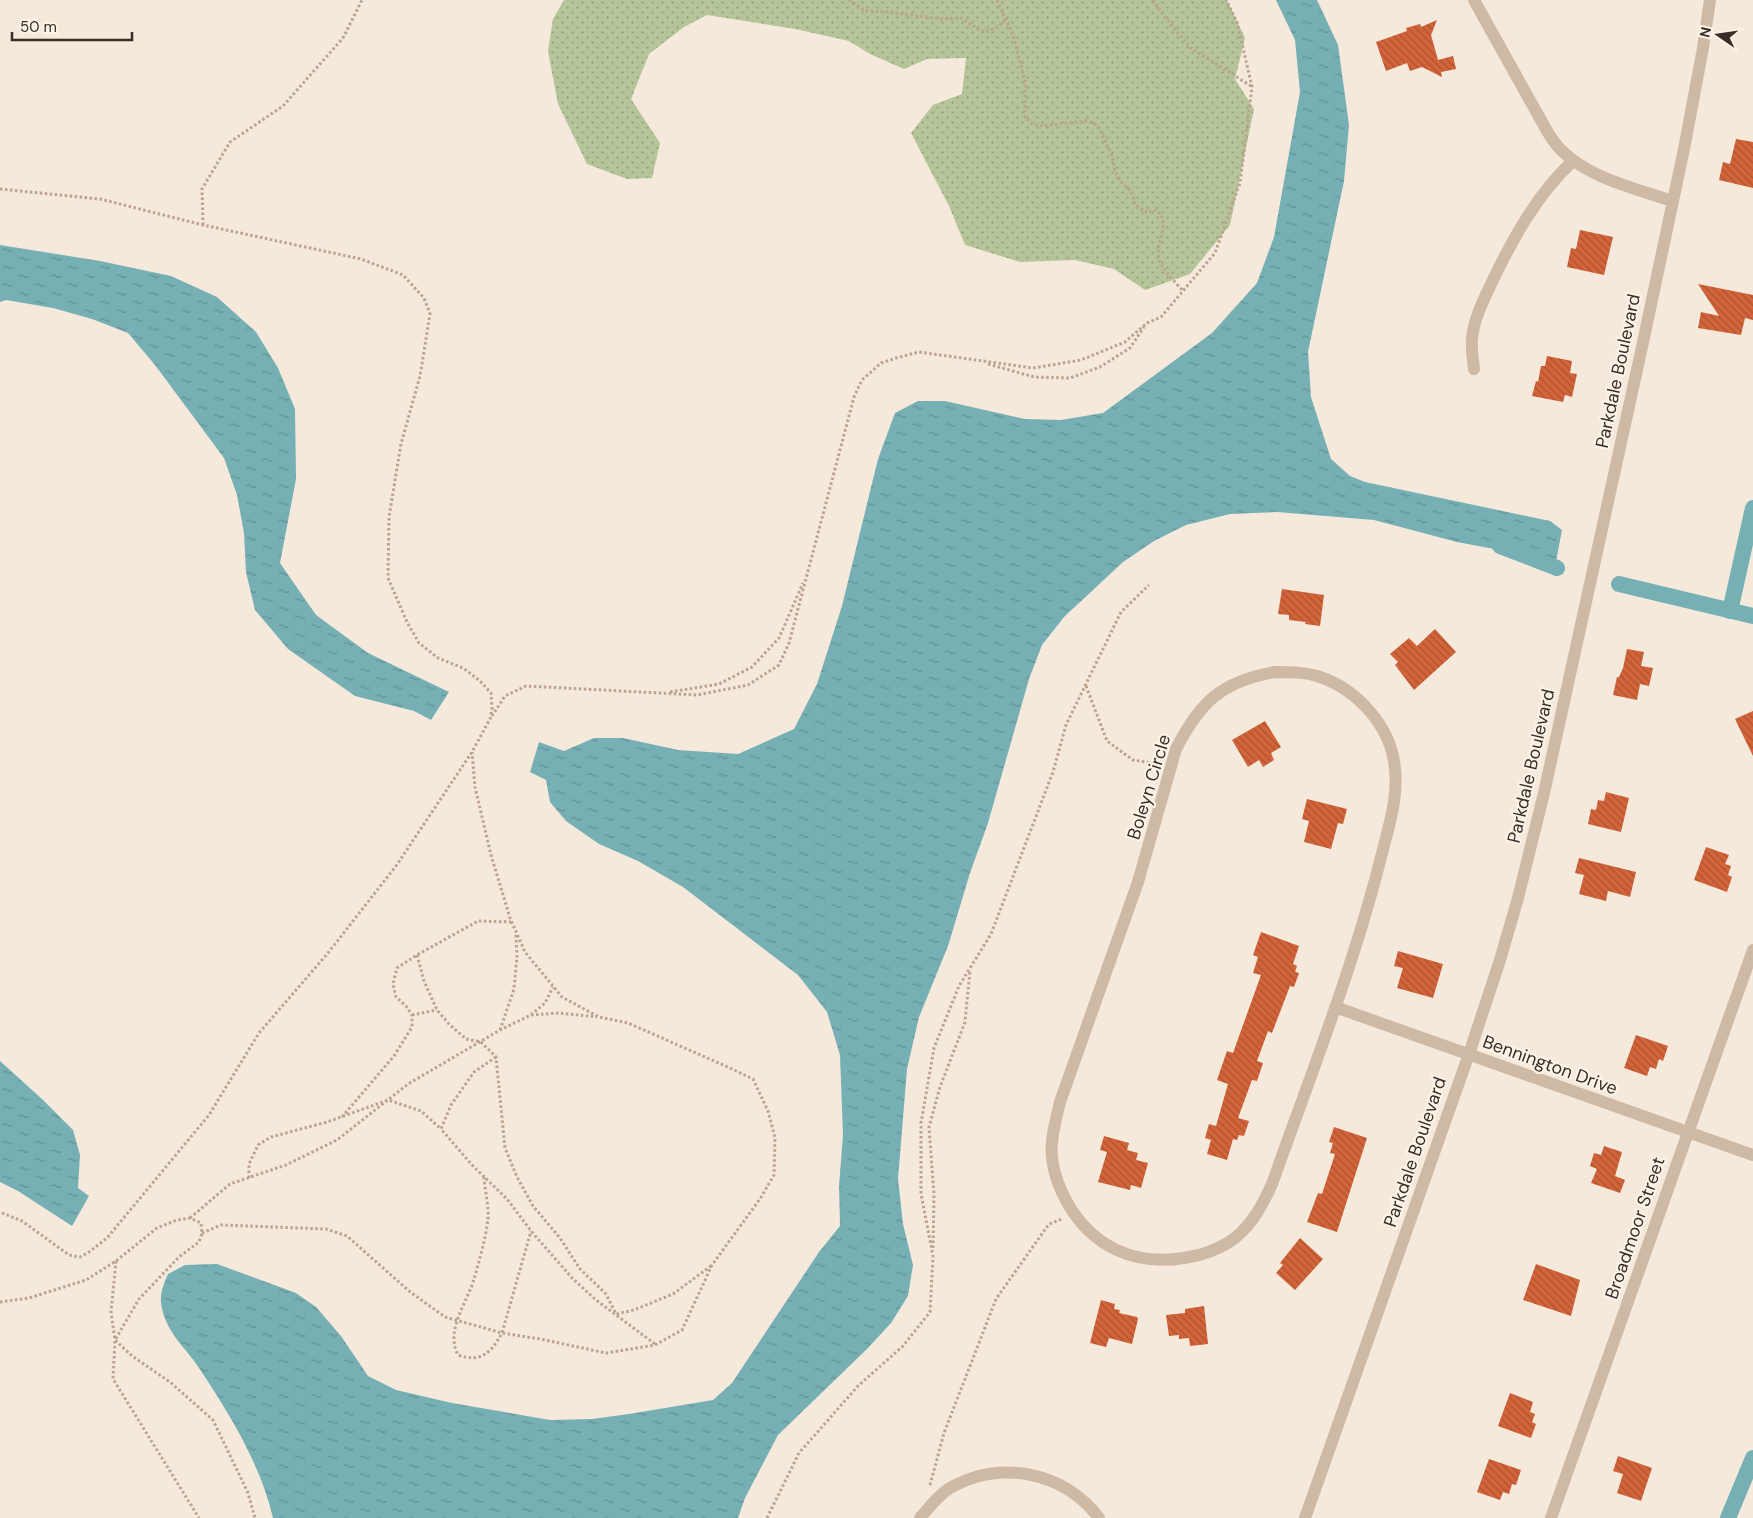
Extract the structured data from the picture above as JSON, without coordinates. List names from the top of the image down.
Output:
{
  "streets": {
    "street": [
      "Parkdale Boulevard",
      "Boleyn Circle",
      "Bennington Drive",
      "Broadmoor Street"
    ]
  },
  "crossings": [
    ["Parkdale Boulevard", "Bennington Drive"],
    ["Boleyn Circle", "Bennington Drive"],
    ["Bennington Drive", "Broadmoor Street"]
  ],
  "scale_bar": "50 m",
  "north": "left"
}
